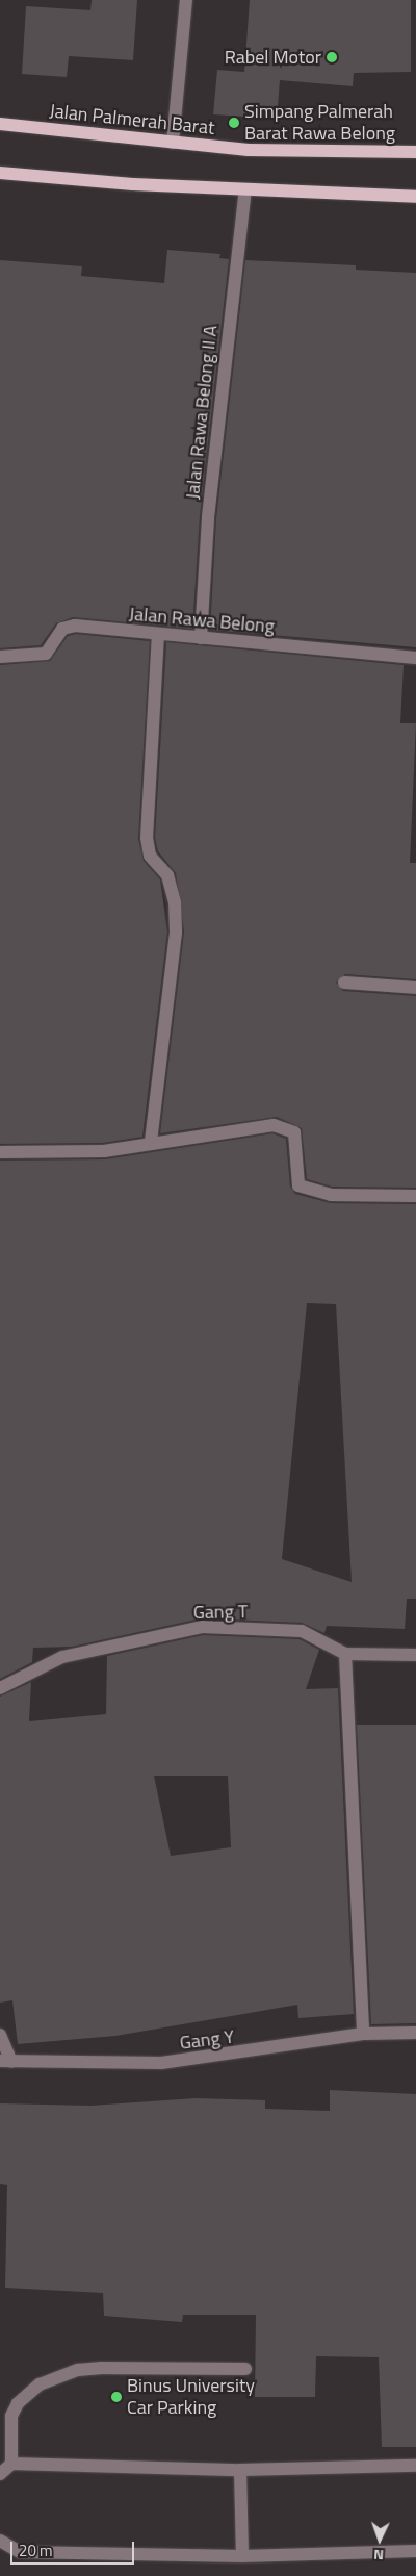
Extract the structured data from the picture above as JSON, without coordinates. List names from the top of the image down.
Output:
{
  "streets": {
    "main road": ["Jalan Palmerah Barat"],
    "street": [
      "Jalan Rawa Belong II A",
      "Jalan Rawa Belong",
      "Gang T",
      "Gang Y"
    ]
  },
  "crossings": [
    ["Jalan Rawa Belong II A", "Jalan Rawa Belong"]
  ],
  "places": ["Rabel Motor", "Simpang Palmerah Barat Rawa Belong", "Binus University Car Parking"],
  "scale_bar": "20 m",
  "north": "bottom"
}
